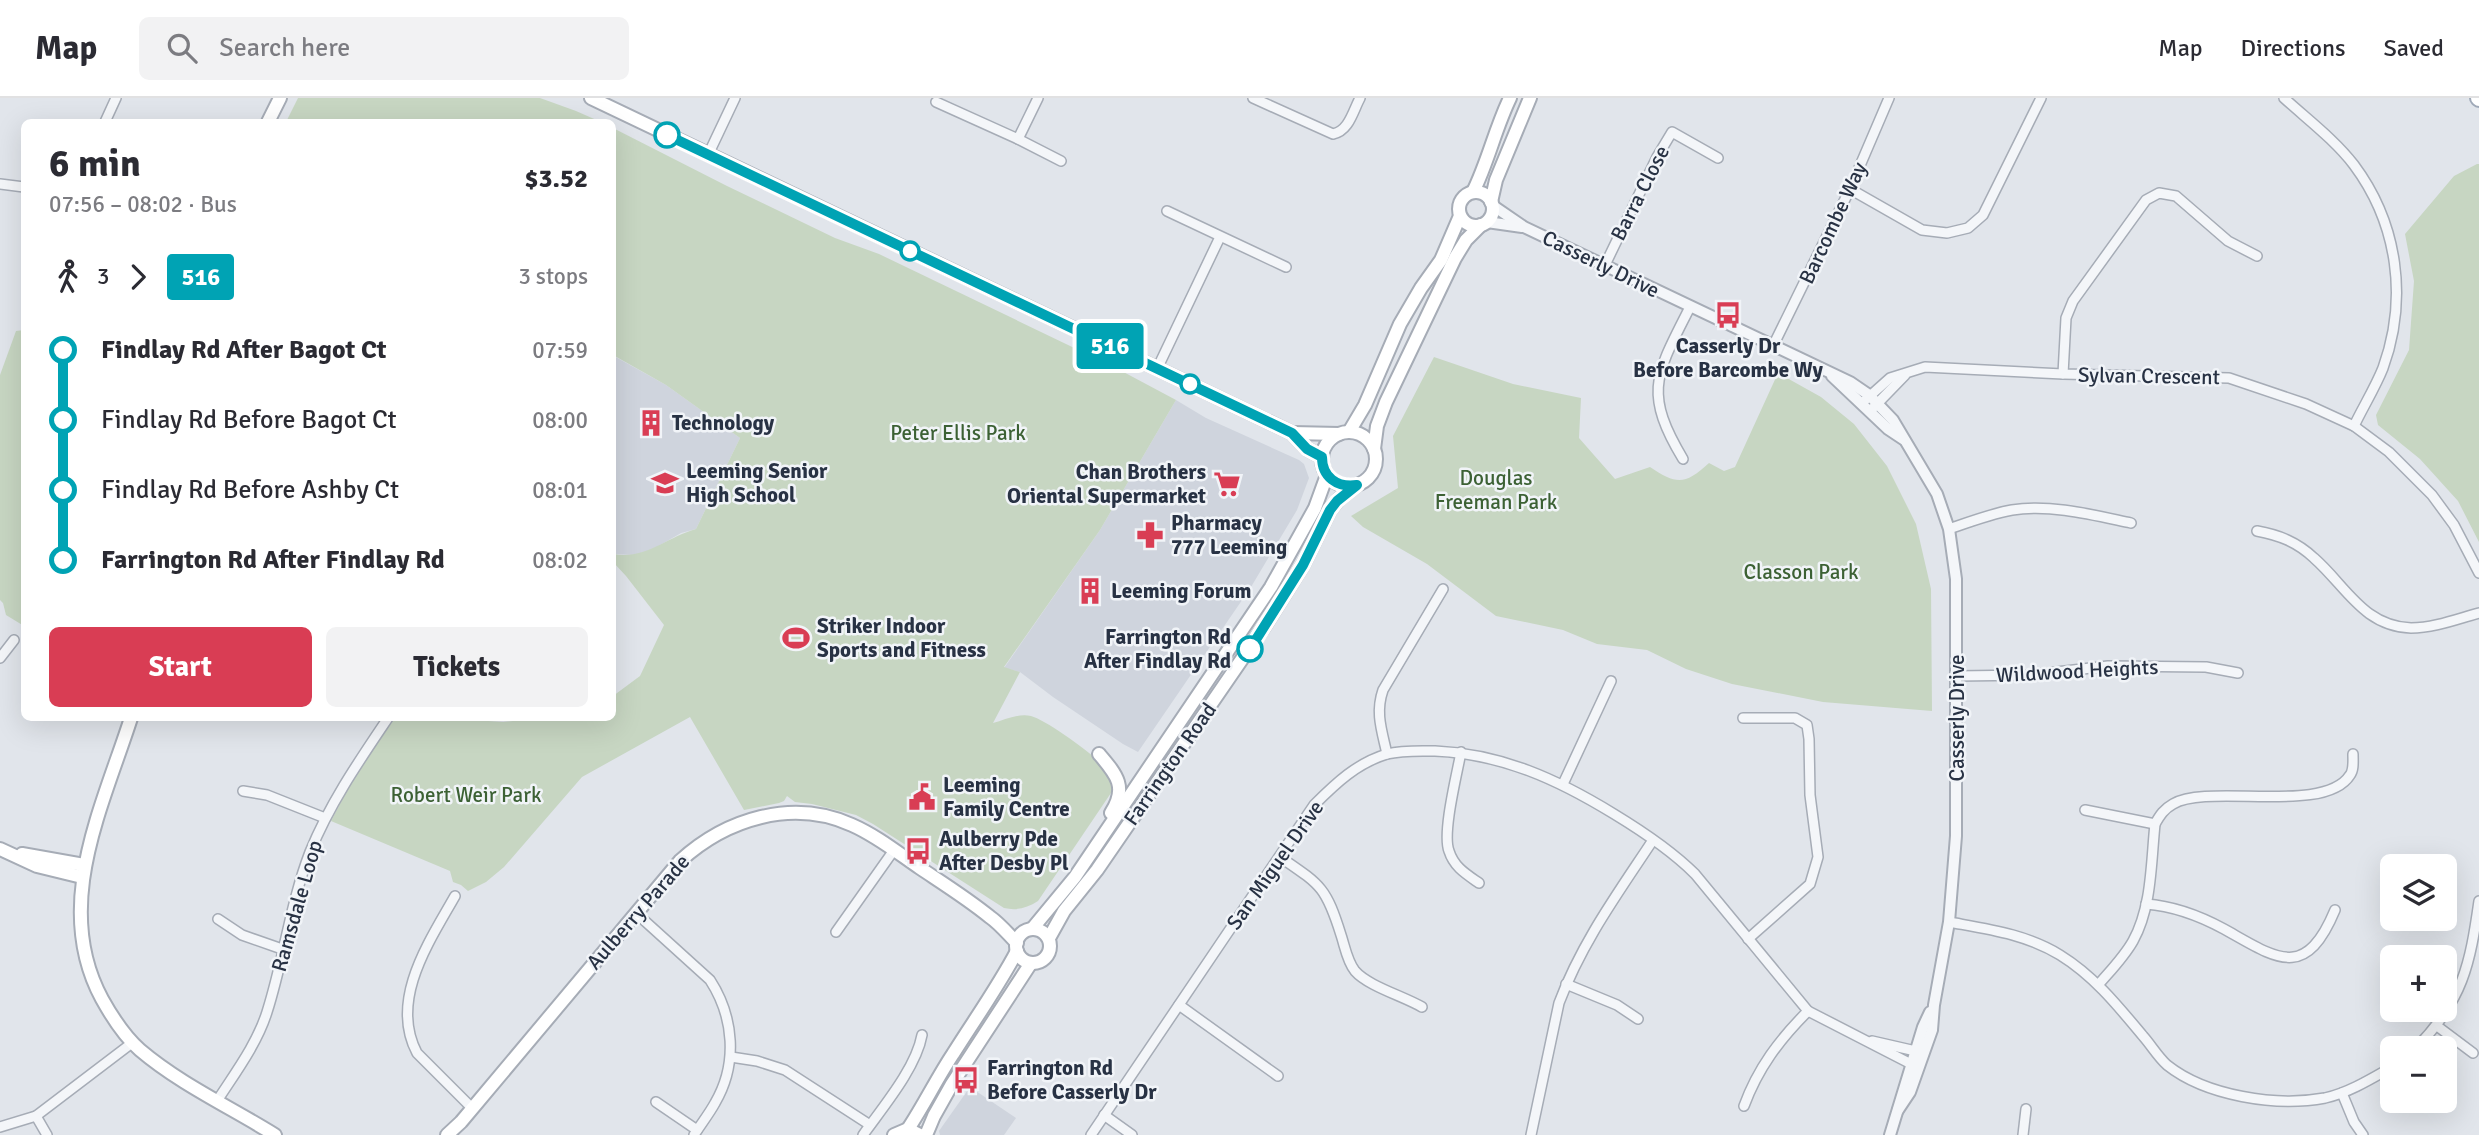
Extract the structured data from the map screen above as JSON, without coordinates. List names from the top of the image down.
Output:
{
  "streets": {
    "main road": ["Farrington Road", "Aulberry Parade"],
    "street": [
      "Barra Close",
      "Barcombe Way",
      "Casserly Drive",
      "Sylvan Crescent",
      "Wildwood Heights",
      "San Miguel Drive",
      "Ramsdale Loop"
    ]
  },
  "crossings": [
    ["Barra Close", "Casserly Drive"],
    ["Barcombe Way", "Casserly Drive"],
    ["Casserly Drive", "Sylvan Crescent"],
    ["Casserly Drive", "Wildwood Heights"],
    ["Casserly Drive", "San Miguel Drive"],
    ["Farrington Road", "Aulberry Parade"]
  ],
  "parks": [
    "Peter Ellis Park",
    "Douglas Freeman Park",
    "Classon Park",
    "Robert Weir Park"
  ],
  "places": {
    "bus stop": ["Casserly Dr Before Barcombe Wy", "Aulberry Pde After Desby Pl", "Farrington Rd Before Casserly Dr"],
    "building": ["Technology", "Leeming Forum"],
    "school or university": ["Leeming Senior High School"],
    "supermarket": ["Chan Brothers Oriental Supermarket"],
    "pharmacy": ["Pharmacy 777 Leeming"],
    "sports": ["Striker Indoor Sports and Fitness"],
    "other": ["Farrington Rd After Findlay Rd"],
    "public building": ["Leeming Family Centre"]
  },
  "lines": ["bus line 516"],
  "page": {
    "header": "Map",
    "search": "Search here",
    "nav": ["Map", "Directions", "Saved"],
    "on_map": "516",
    "heading": ["6 min", "07:56 – 08:02 · Bus", "$3.52"],
    "legs": ["3", "516", "3 stops"],
    "list": [
      {
        "name": "Findlay Rd After Bagot Ct",
        "value": "07:59"
      },
      {
        "name": "Findlay Rd Before Bagot Ct",
        "value": "08:00"
      },
      {
        "name": "Findlay Rd Before Ashby Ct",
        "value": "08:01"
      },
      {
        "name": "Farrington Rd After Findlay Rd",
        "value": "08:02"
      }
    ],
    "buttons": ["Start", "Tickets"],
    "map_buttons": ["+", "−"]
  }
}
